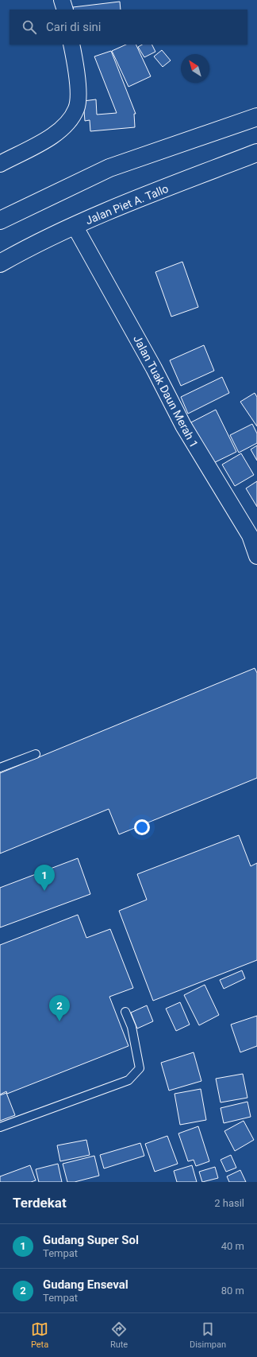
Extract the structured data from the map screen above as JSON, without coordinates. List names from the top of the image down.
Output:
{
  "streets": {
    "main road": ["Jalan Piet A. Tallo"],
    "street": ["Jalan Tuak Daun Merah 1"]
  },
  "crossings": [
    ["Jalan Piet A. Tallo", "Jalan Tuak Daun Merah 1"]
  ],
  "north": "top left",
  "page": {
    "search": "Cari di sini",
    "pins": ["1", "2"],
    "heading": ["Terdekat", "2 hasil"],
    "list": [
      {
        "mark": "1",
        "name": "Gudang Super Sol",
        "note": "Tempat",
        "value": "40 m"
      },
      {
        "mark": "2",
        "name": "Gudang Enseval",
        "note": "Tempat",
        "value": "80 m"
      }
    ],
    "nav": ["Peta", "Rute", "Disimpan"]
  }
}
